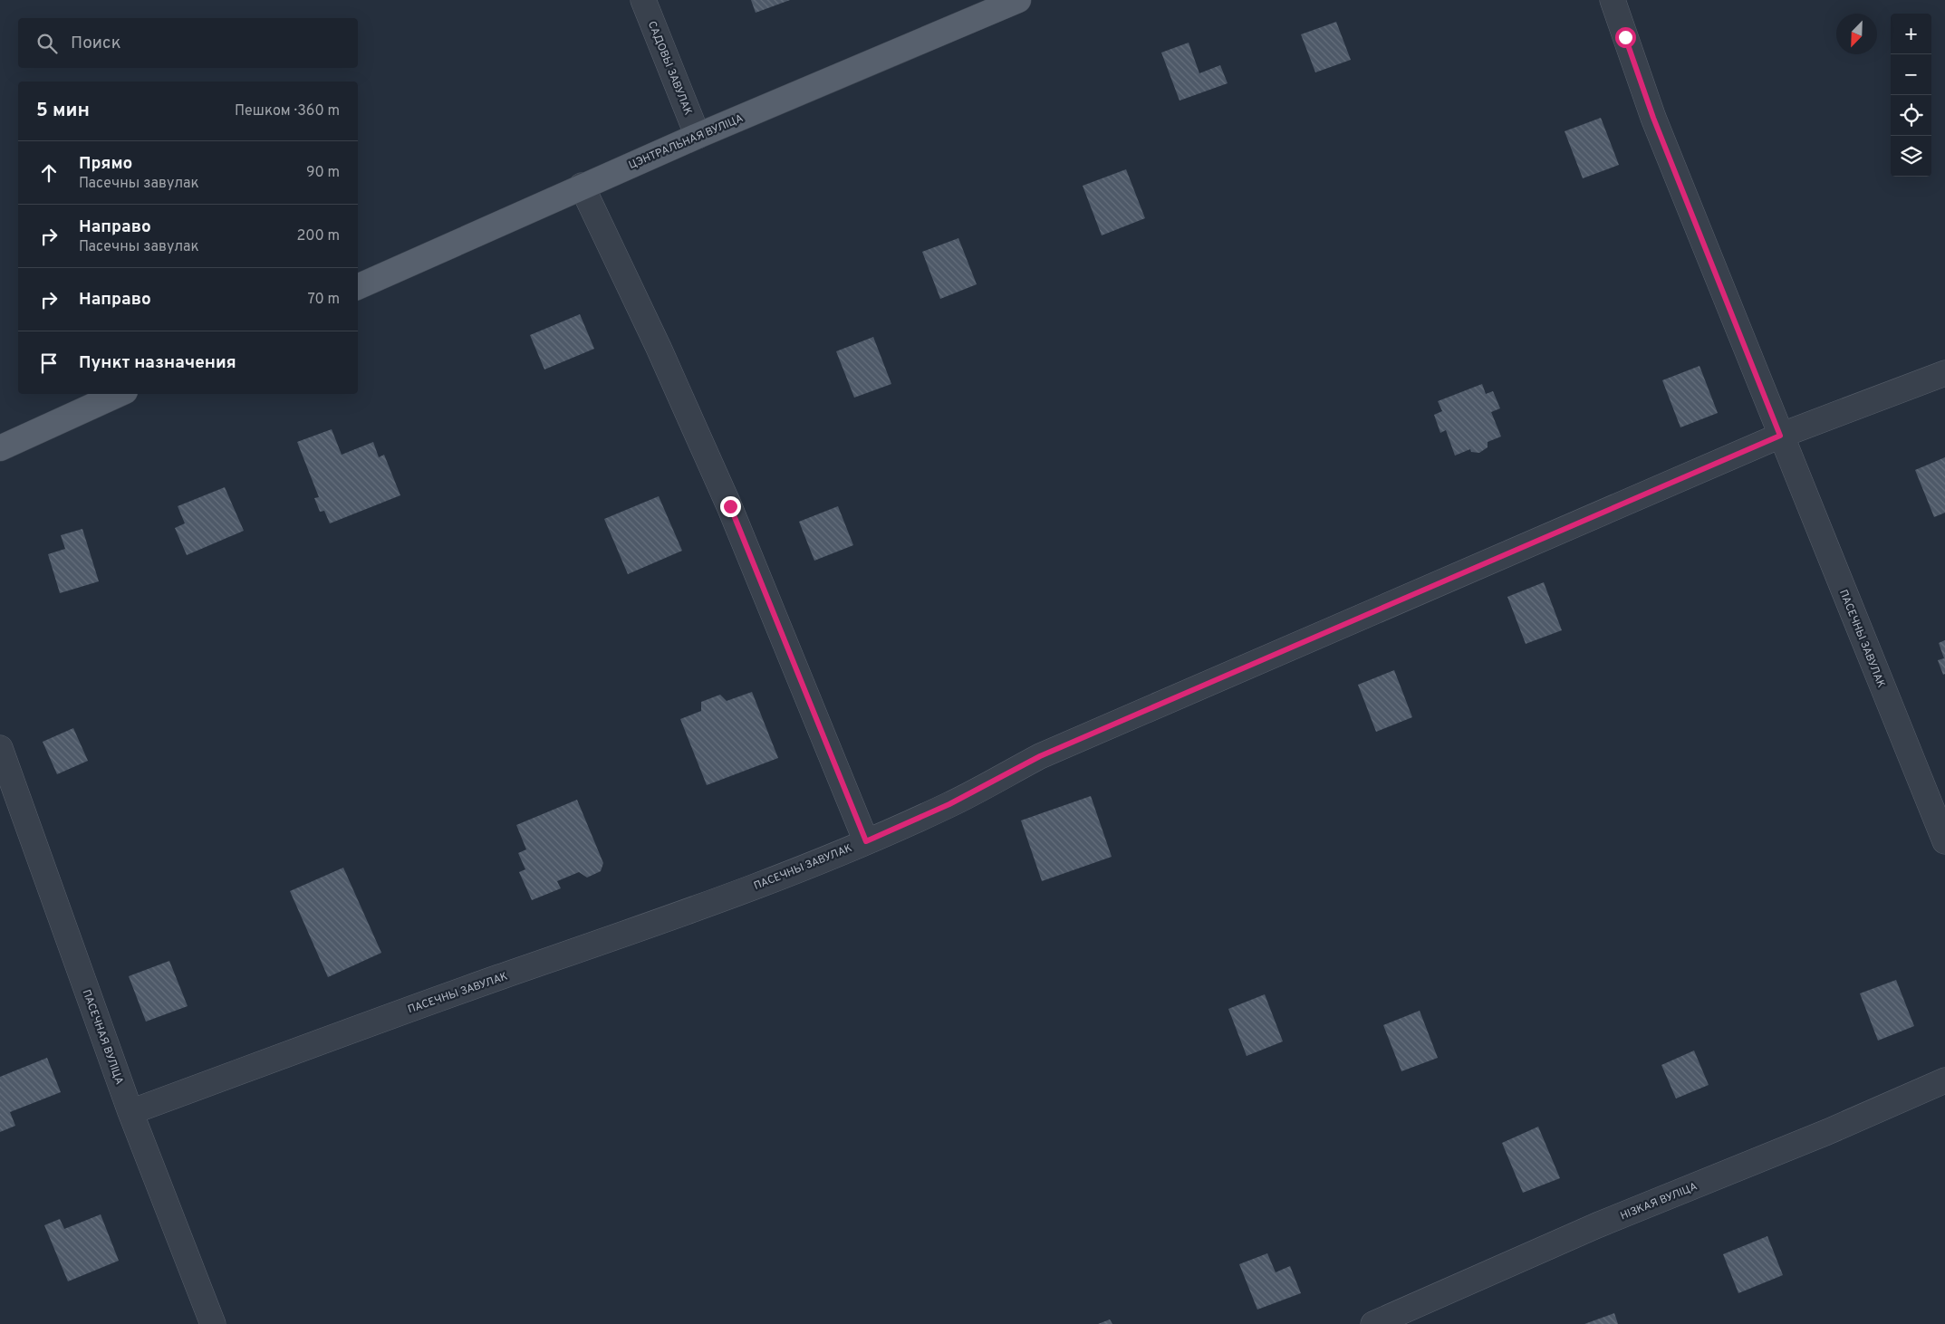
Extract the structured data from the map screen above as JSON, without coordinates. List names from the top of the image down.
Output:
{
  "streets": {
    "main road": ["ЦЭНТРАЛЬНАЯ ВУЛІЦА"],
    "street": [
      "САДОВЫ ЗАВУЛАК",
      "ПАСЕЧНЫ ЗАВУЛАК",
      "ПАСЕЧНАЯ ВУЛІЦА",
      "НІЗКАЯ ВУЛІЦА"
    ]
  },
  "crossings": [
    ["САДОВЫ ЗАВУЛАК", "ЦЭНТРАЛЬНАЯ ВУЛІЦА"],
    ["ПАСЕЧНЫ ЗАВУЛАК", "ПАСЕЧНАЯ ВУЛІЦА"]
  ],
  "north": "bottom left",
  "page": {
    "map_buttons": ["+", "−"],
    "search": "Поиск",
    "heading": ["5 мин", "Пешком · 360 m"],
    "list": [
      ["Прямо", "Пасечны завулак", "90 m"],
      ["Направо", "Пасечны завулак", "200 m"],
      ["Направо", "70 m"],
      "Пункт назначения"
    ]
  }
}
